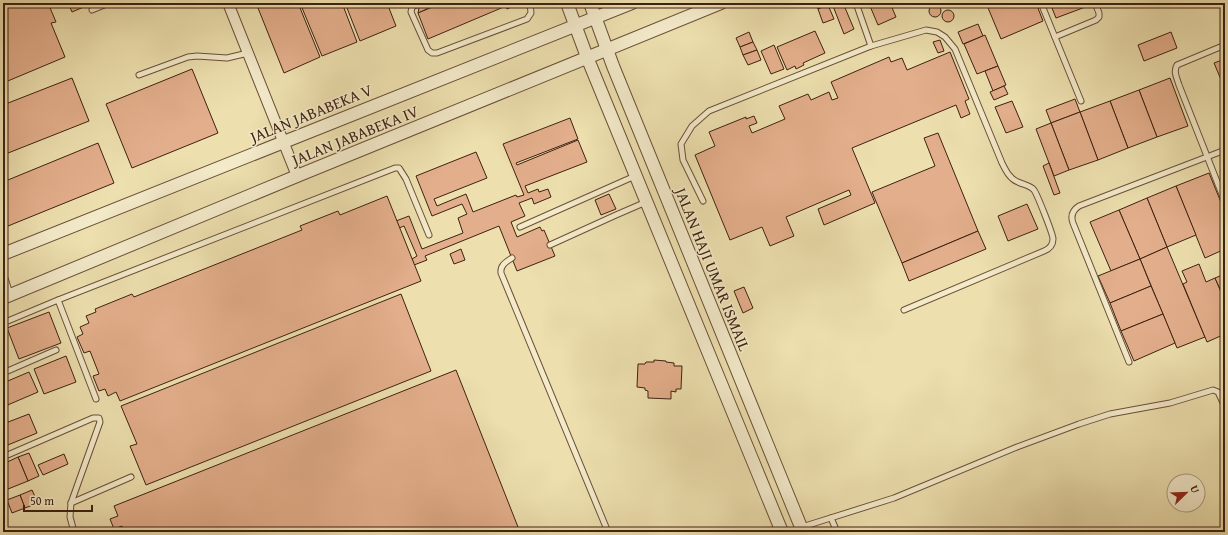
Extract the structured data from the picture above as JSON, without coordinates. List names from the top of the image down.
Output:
{
  "streets": {
    "street": ["JALAN JABABEKA V", "JALAN JABABEKA IV", "JALAN HAJI UMAR ISMAIL"]
  },
  "crossings": [
    ["JALAN JABABEKA V", "JALAN HAJI UMAR ISMAIL"],
    ["JALAN JABABEKA IV", "JALAN HAJI UMAR ISMAIL"]
  ],
  "scale_bar": "50 m",
  "north": "top right"
}
